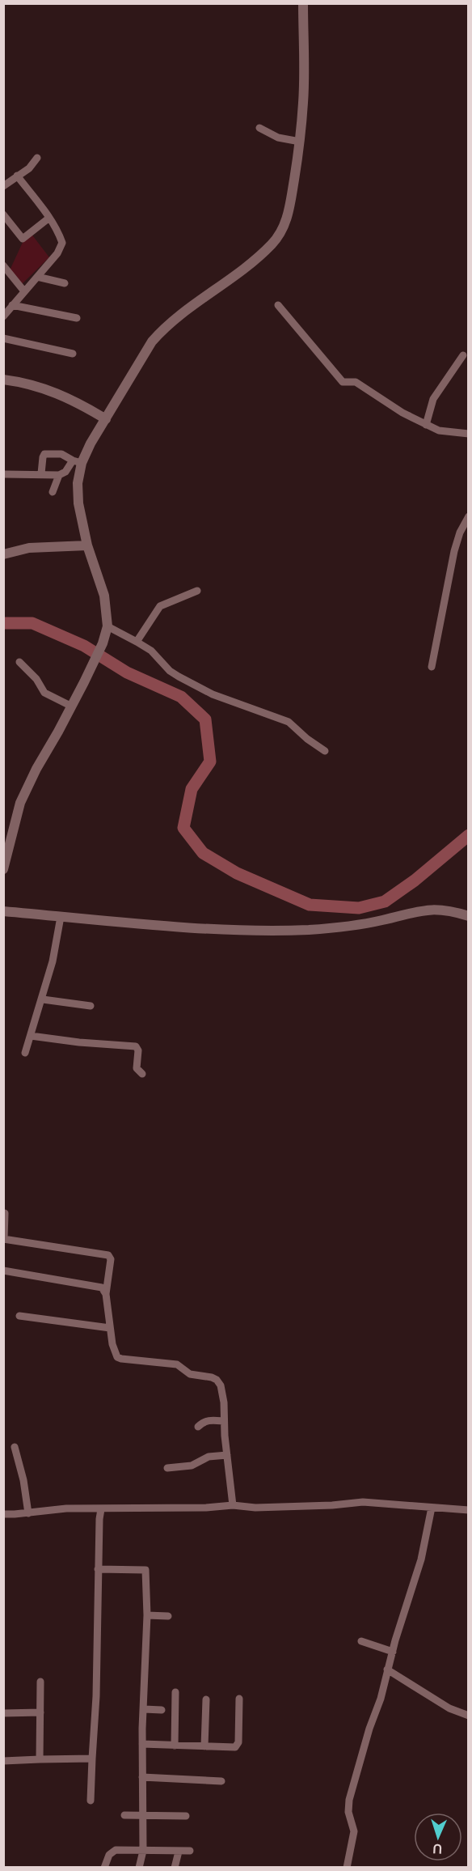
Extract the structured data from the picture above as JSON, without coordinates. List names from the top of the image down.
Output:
{
  "north": "bottom"
}
